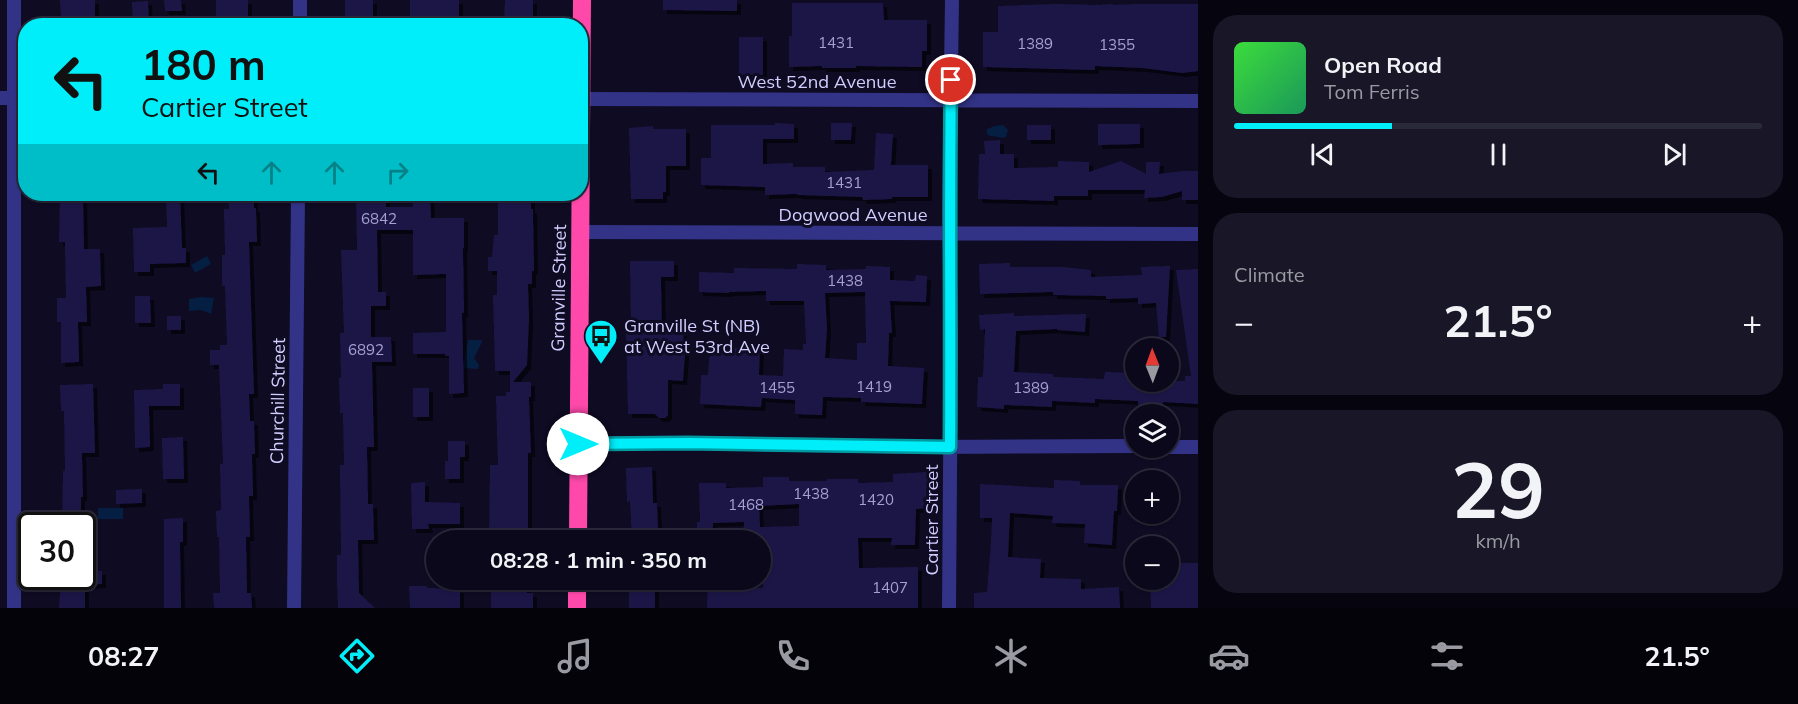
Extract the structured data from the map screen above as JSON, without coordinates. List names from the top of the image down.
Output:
{
  "streets": {
    "highway": ["Granville Street"],
    "street": [
      "West 52nd Avenue",
      "Dogwood Avenue",
      "Churchill Street",
      "Cartier Street"
    ]
  },
  "crossings": [
    ["West 52nd Avenue", "Cartier Street"],
    ["Dogwood Avenue", "Granville Street"],
    ["Dogwood Avenue", "Cartier Street"]
  ],
  "places": {
    "bus stop": ["Granville St (NB) at West 53rd Ave"]
  },
  "house_numbers": [
    "1431",
    "1389",
    "1355",
    "1431",
    "6842",
    "1438",
    "6892",
    "1419",
    "1455",
    "1389",
    "1438",
    "1420",
    "1468",
    "1407"
  ],
  "north": "top",
  "page": {
    "turn": ["180 m", "Cartier Street"],
    "song": ["Open Road", "Tom Ferris"],
    "tile": [
      "Climate",
      ["29", "km/h"]
    ],
    "heat": ["−", "21.5°", "+"],
    "map_buttons": ["+", "−"],
    "limit": "30",
    "trip": "08:28 · 1 min · 350 m",
    "tabs": ["08:27", "21.5°"]
  }
}
